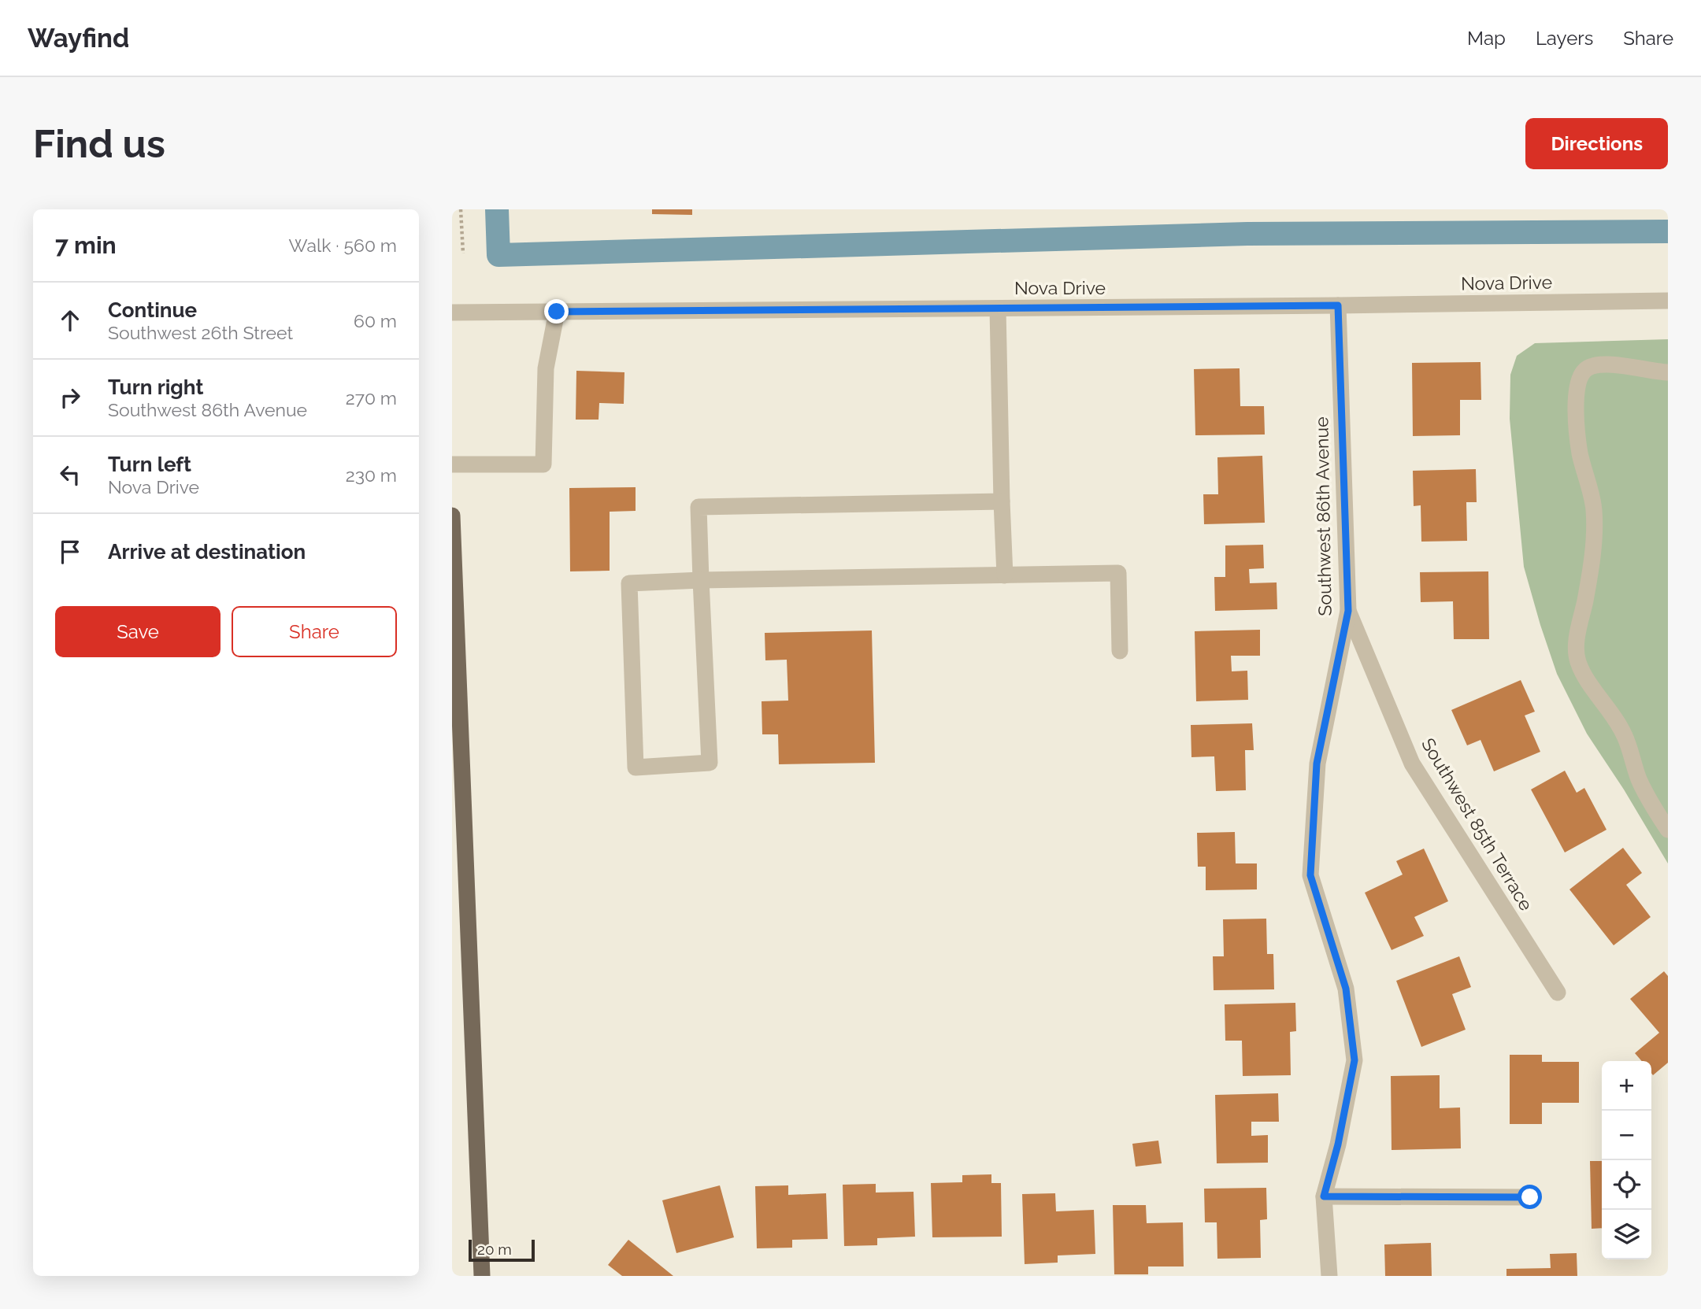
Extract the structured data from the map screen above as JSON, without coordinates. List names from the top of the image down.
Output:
{
  "streets": {
    "street": ["Nova Drive", "Southwest 86th Avenue", "Southwest 85th Terrace"]
  },
  "crossings": [
    ["Nova Drive", "Southwest 86th Avenue"],
    ["Southwest 86th Avenue", "Southwest 85th Terrace"]
  ],
  "scale_bar": "20 m",
  "page": {
    "header": "Wayfind",
    "nav": ["Map", "Layers", "Share"],
    "buttons": [
      "Directions",
      ["Save", "Share"]
    ],
    "title": "Find us",
    "heading": ["7 min", "Walk · 560 m"],
    "list": [
      ["Continue", "Southwest 26th Street", "60 m"],
      ["Turn right", "Southwest 86th Avenue", "270 m"],
      ["Turn left", "Nova Drive", "230 m"],
      "Arrive at destination"
    ],
    "map_buttons": ["+", "−"],
    "scale": "20 m"
  }
}
